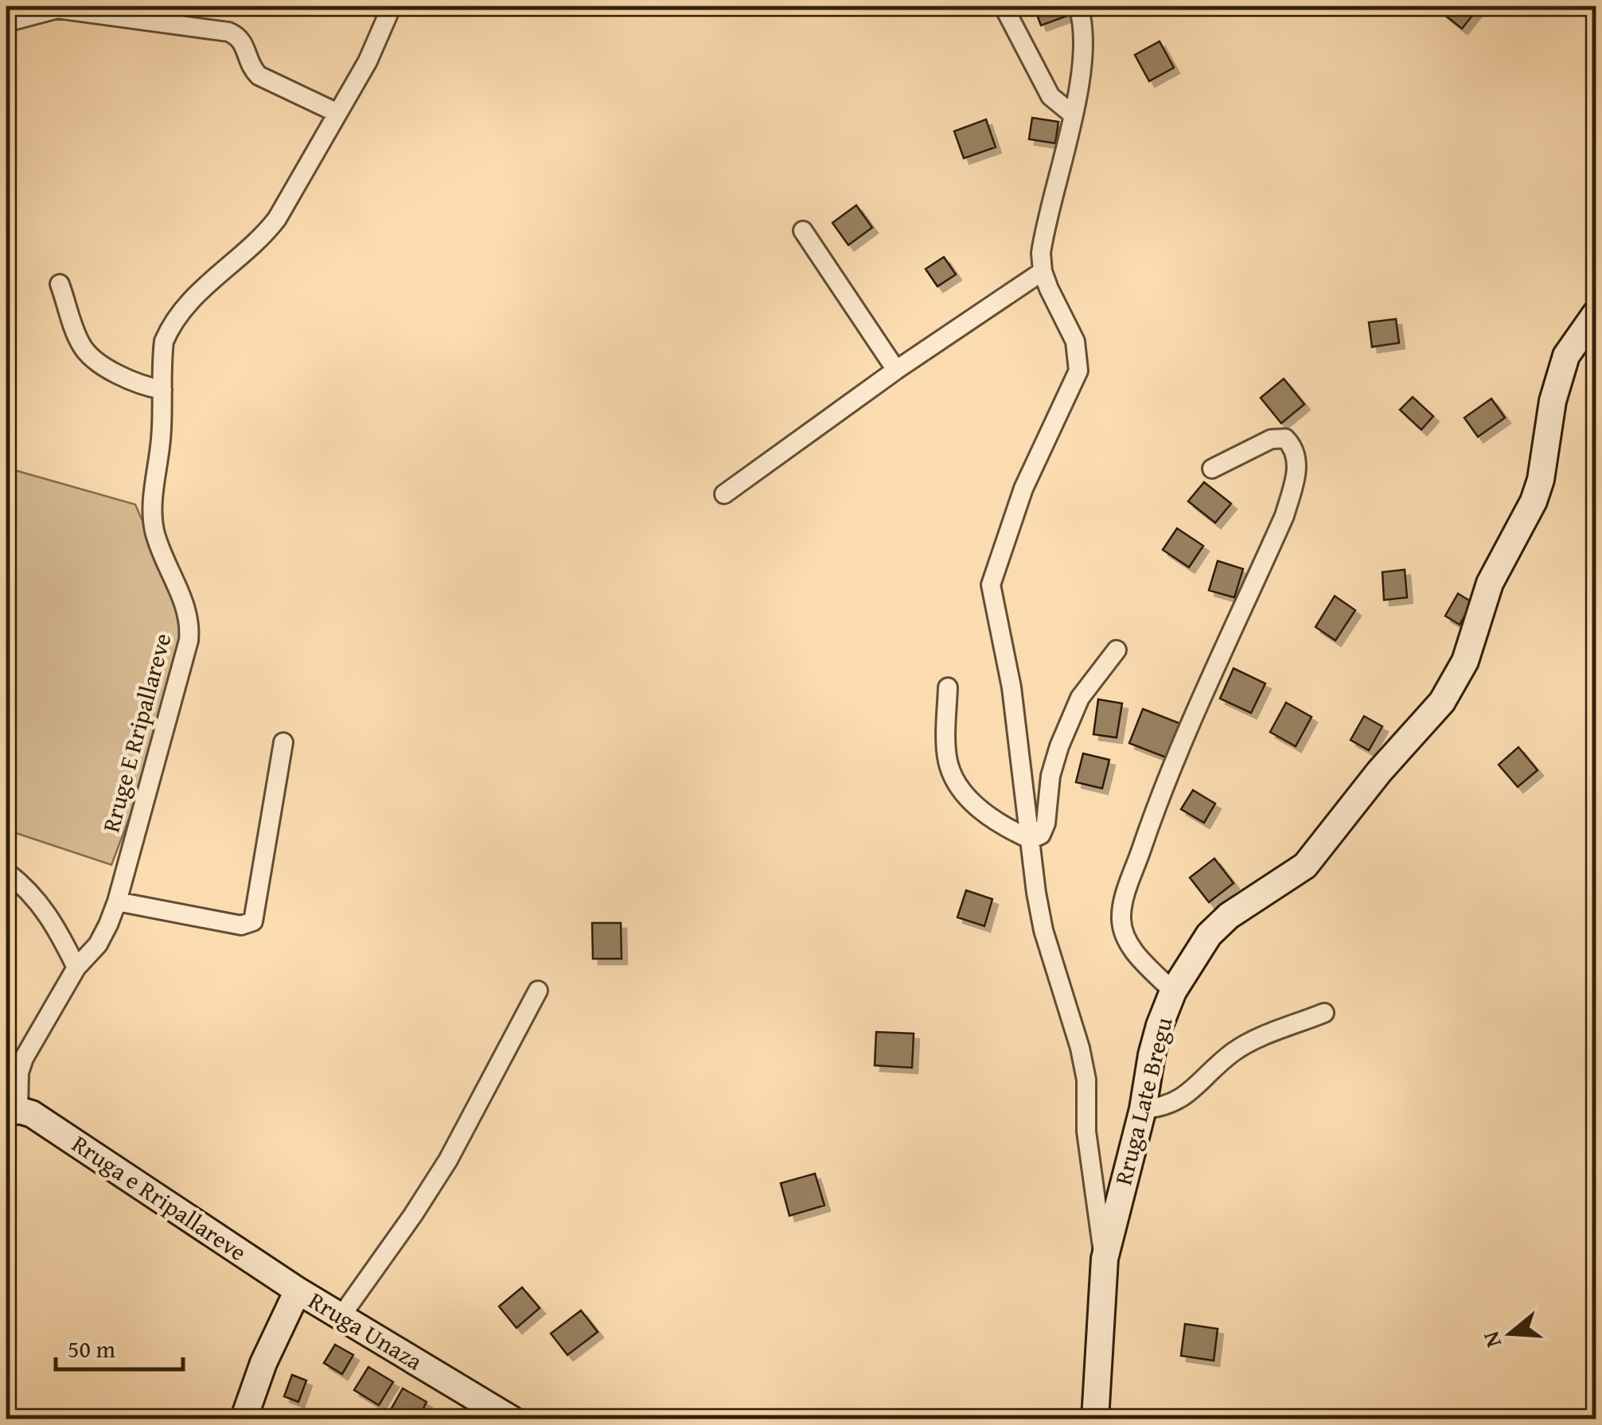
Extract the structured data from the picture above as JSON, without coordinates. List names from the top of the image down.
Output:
{
  "streets": {
    "main road": ["Rruga Late Bregu", "Rruga e Rripallareve", "Rruga Unaza"],
    "street": ["Rruge E Rripallareve"]
  },
  "crossings": [
    ["Rruge E Rripallareve", "Rruga e Rripallareve"],
    ["Rruga e Rripallareve", "Rruga Unaza"]
  ],
  "scale_bar": "50 m",
  "north": "left"
}
